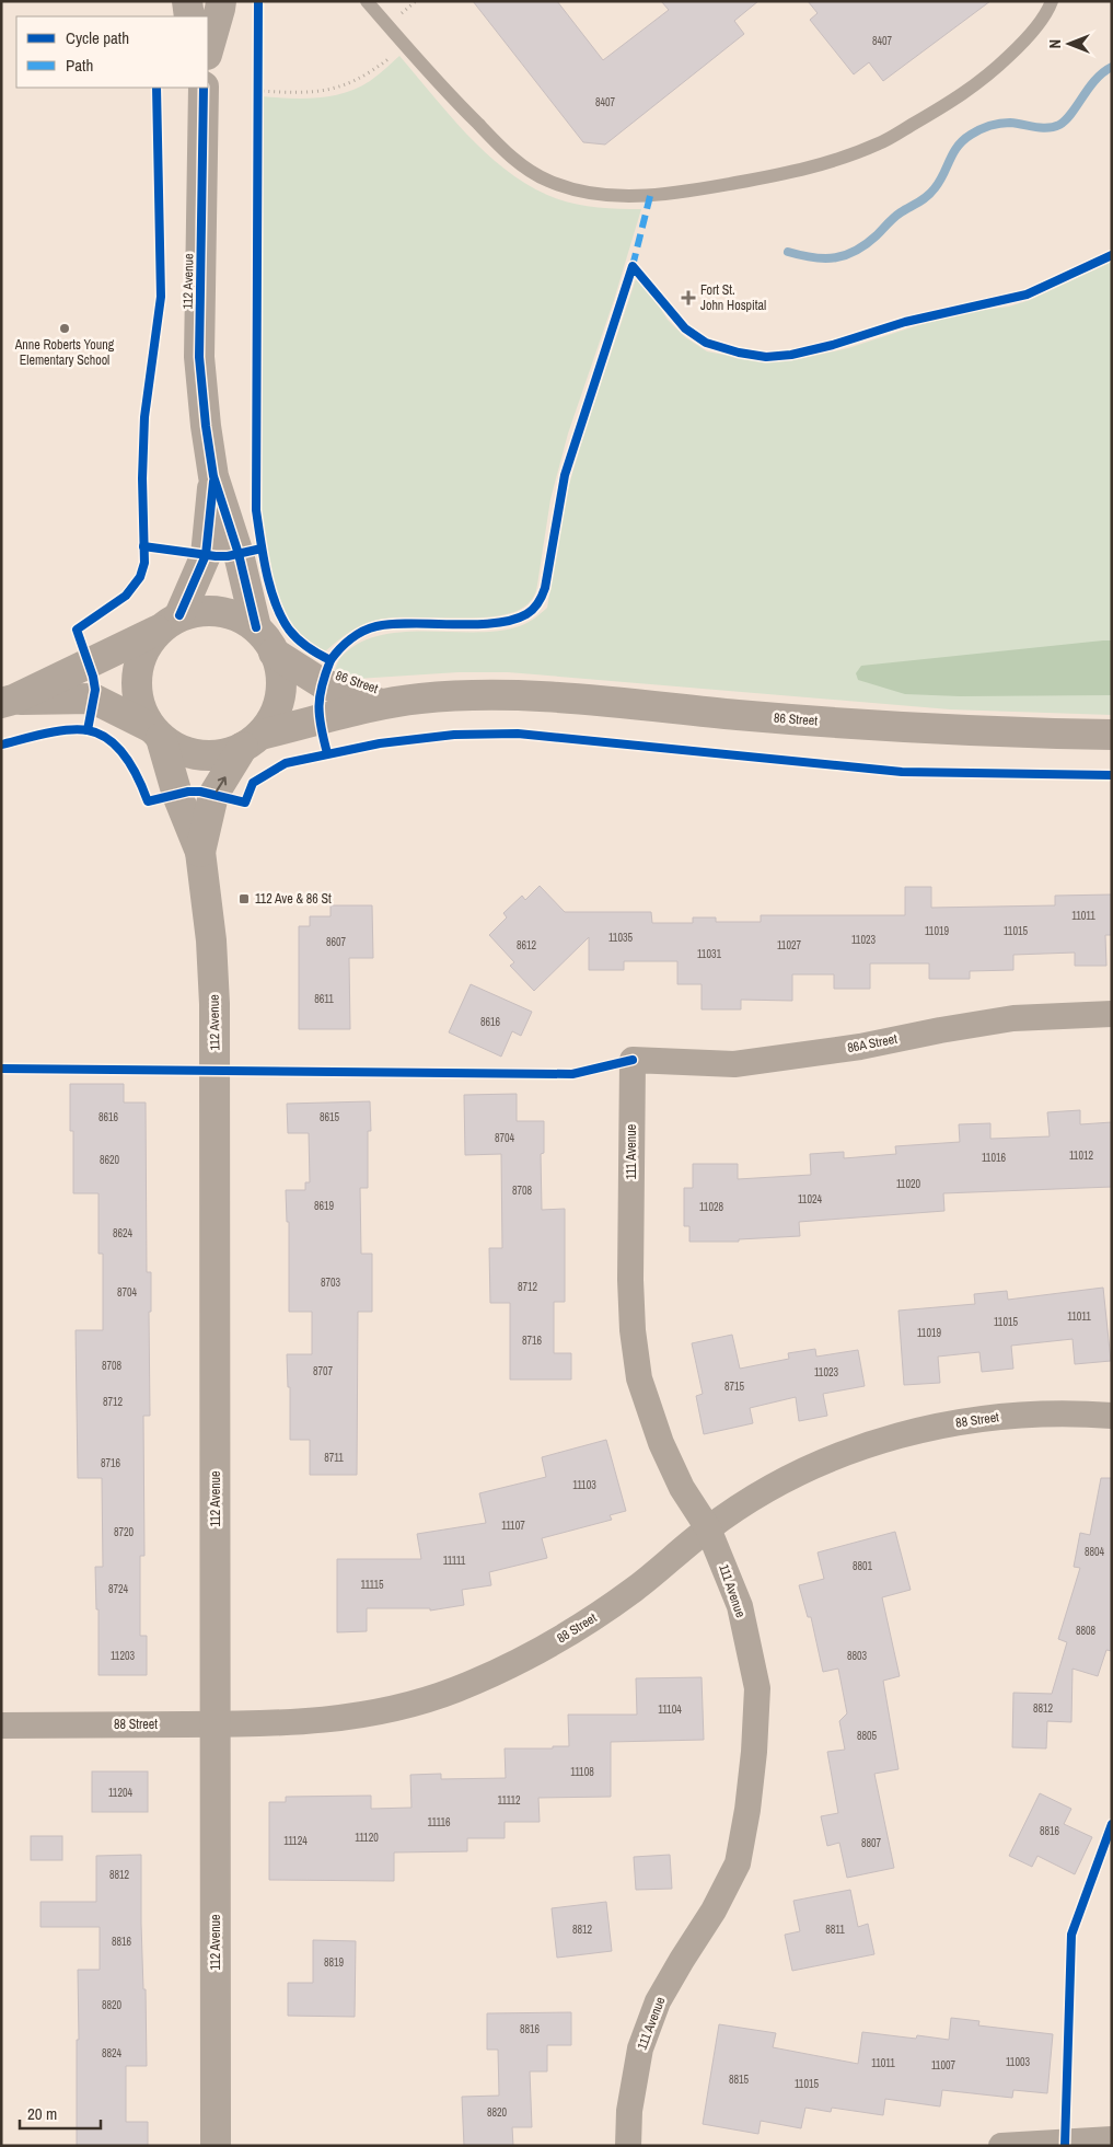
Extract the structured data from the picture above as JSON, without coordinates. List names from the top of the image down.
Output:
{
  "streets": {
    "street": [
      "112 Avenue",
      "86 Street",
      "86A Street",
      "111 Avenue",
      "88 Street"
    ]
  },
  "crossings": [
    ["112 Avenue", "86 Street"],
    ["112 Avenue", "88 Street"],
    ["86A Street", "111 Avenue"],
    ["111 Avenue", "88 Street"]
  ],
  "places": {
    "health": ["Fort St. John Hospital"],
    "other": ["Anne Roberts Young Elementary School"],
    "transit": ["112 Ave & 86 St"]
  },
  "house_numbers": [
    "8407",
    "8407",
    "11011",
    "11019",
    "11015",
    "11035",
    "11023",
    "8607",
    "8612",
    "11027",
    "11031",
    "8611",
    "8616",
    "8616",
    "8615",
    "8704",
    "11012",
    "11016",
    "8620",
    "11020",
    "8708",
    "11024",
    "8619",
    "11028",
    "8624",
    "8703",
    "8712",
    "8704",
    "11011",
    "11015",
    "11019",
    "8716",
    "8708",
    "8707",
    "11023",
    "8715",
    "8712",
    "8711",
    "8716",
    "11103",
    "11107",
    "8720",
    "8804",
    "11111",
    "8801",
    "11115",
    "8724",
    "8808",
    "11203",
    "8803",
    "8812",
    "11104",
    "8805",
    "11108",
    "11204",
    "11112",
    "11116",
    "8816",
    "11120",
    "11124",
    "8807",
    "8812",
    "8812",
    "8811",
    "8816",
    "8819",
    "8820",
    "8816",
    "8824",
    "11003",
    "11011",
    "11007",
    "8815",
    "11015",
    "8820"
  ],
  "legend": ["Cycle path", "Path"],
  "scale_bar": "20 m",
  "north": "left"
}
